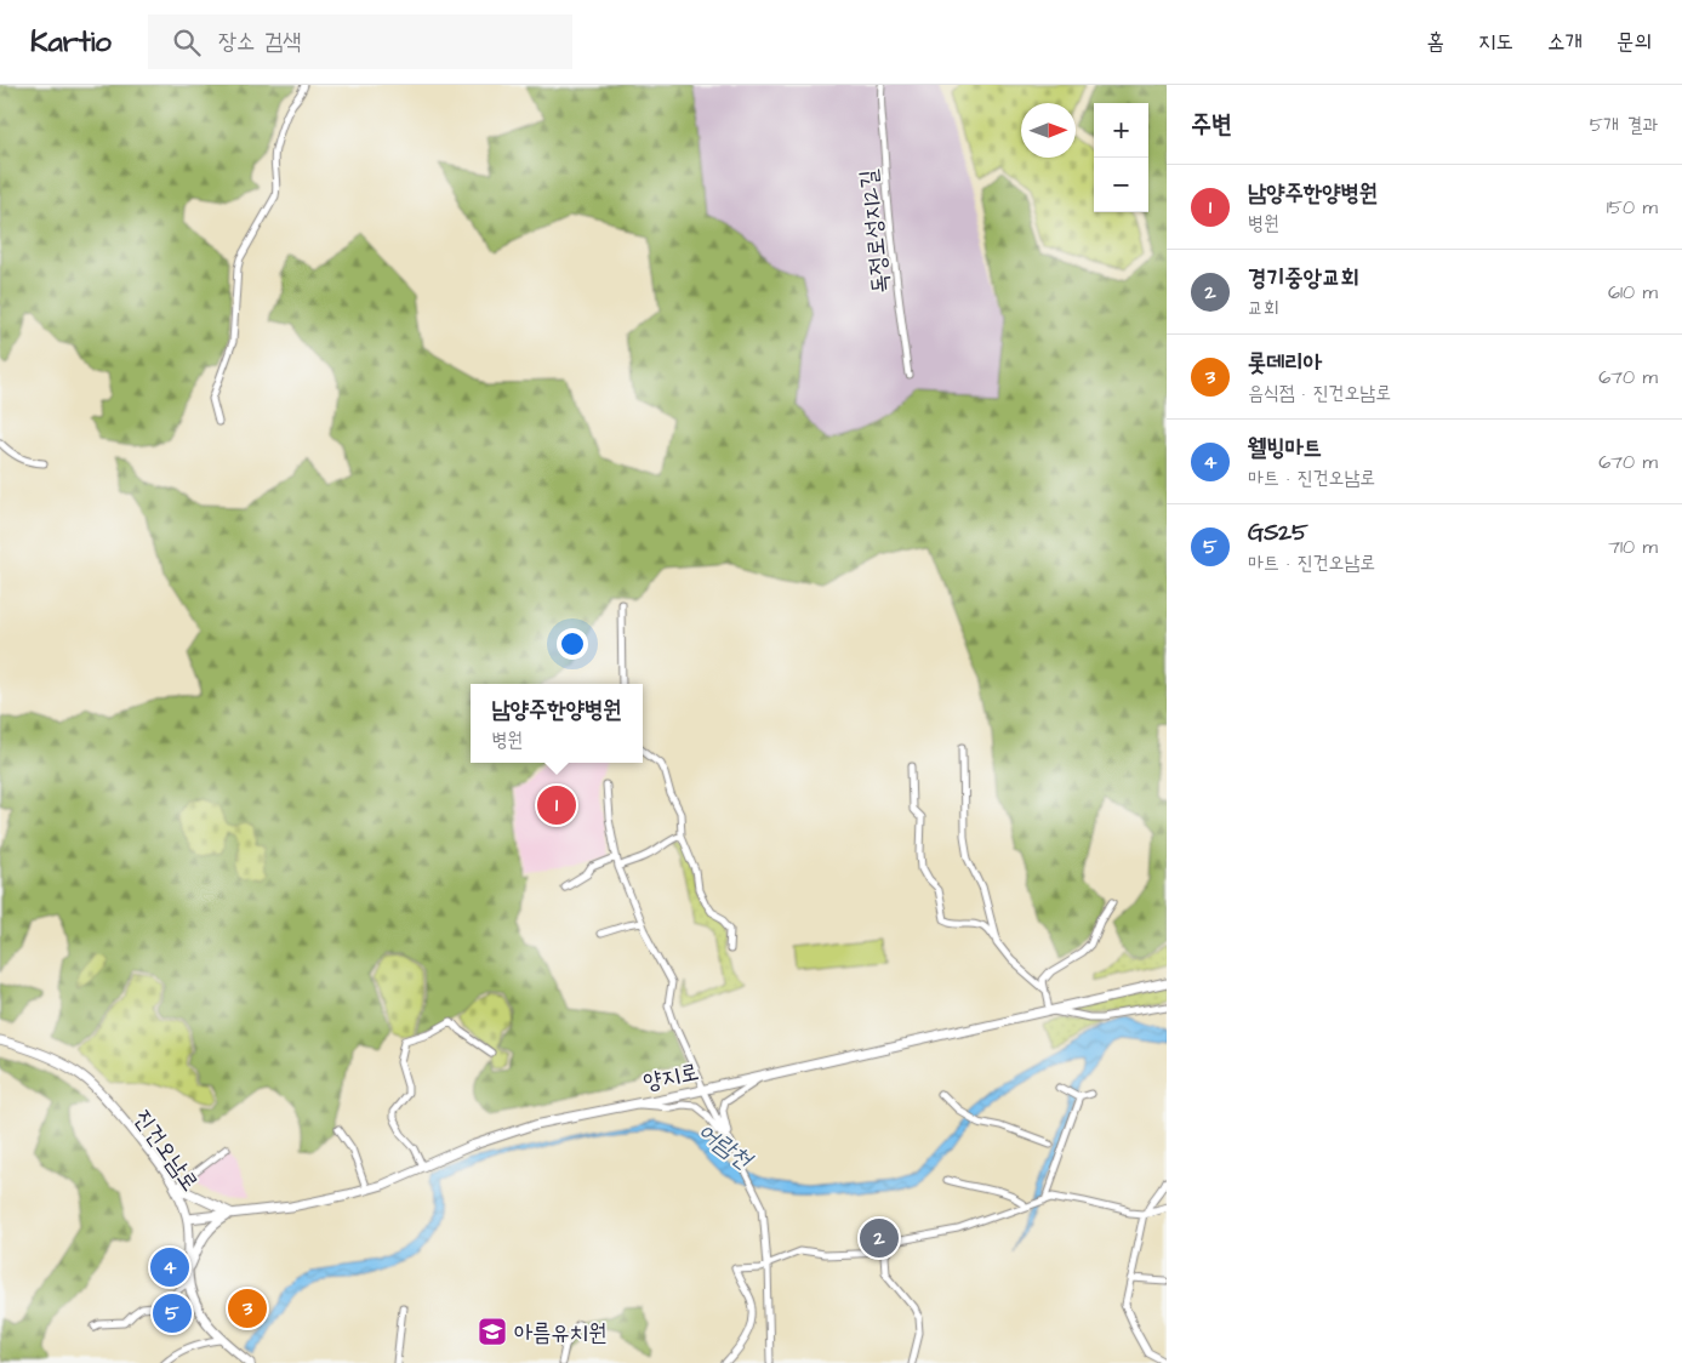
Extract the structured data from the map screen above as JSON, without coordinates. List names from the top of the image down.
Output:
{
  "streets": {
    "street": ["독정로성지2길", "양지로", "진건오남로"]
  },
  "crossings": [
    ["양지로", "진건오남로"]
  ],
  "water": ["어람천"],
  "places": {
    "school or university": ["아름유치원"]
  },
  "north": "right",
  "page": {
    "header": "Kartio",
    "search": "장소 검색",
    "nav": [
      "홈",
      "지도",
      "소개",
      "문의"
    ],
    "heading": ["주변", "5개 결과"],
    "map_buttons": ["+", "−"],
    "list": [
      {
        "mark": "1",
        "name": "남양주한양병원",
        "note": "병원",
        "value": "150 m"
      },
      {
        "mark": "2",
        "name": "경기중앙교회",
        "note": "교회",
        "value": "610 m"
      },
      {
        "mark": "3",
        "name": "롯데리아",
        "note": "음식점 · 진건오남로",
        "value": "670 m"
      },
      {
        "mark": "4",
        "name": "웰빙마트",
        "note": "마트 · 진건오남로",
        "value": "670 m"
      },
      {
        "mark": "5",
        "name": "GS25",
        "note": "마트 · 진건오남로",
        "value": "710 m"
      }
    ],
    "popup": ["남양주한양병원", "병원"],
    "pins": [
      "1",
      "2",
      "4",
      "3",
      "5"
    ]
  }
}
